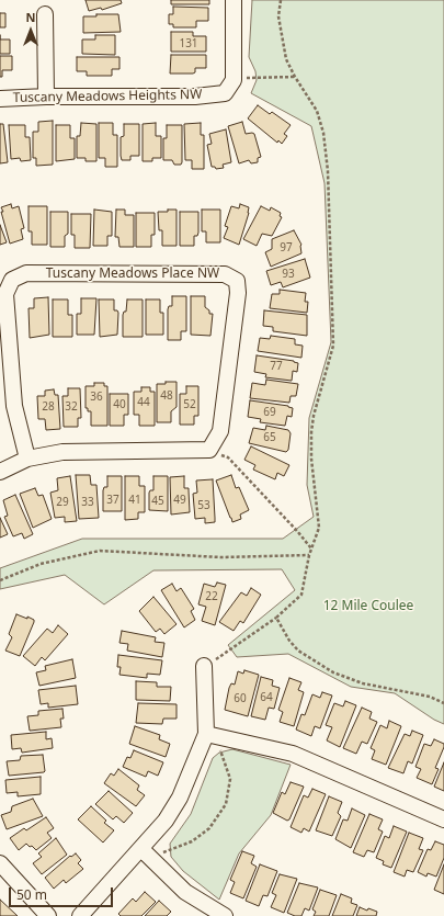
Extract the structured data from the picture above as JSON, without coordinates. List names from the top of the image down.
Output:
{
  "streets": {
    "street": ["Tuscany Meadows Heights NW", "Tuscany Meadows Place NW"]
  },
  "parks": ["12 Mile Coulee"],
  "house_numbers": [
    "131",
    "97",
    "93",
    "77",
    "48",
    "36",
    "44",
    "40",
    "52",
    "28",
    "32",
    "69",
    "65",
    "37",
    "41",
    "49",
    "45",
    "29",
    "33",
    "53",
    "22",
    "64",
    "60"
  ],
  "scale_bar": "50 m",
  "north": "top"
}
